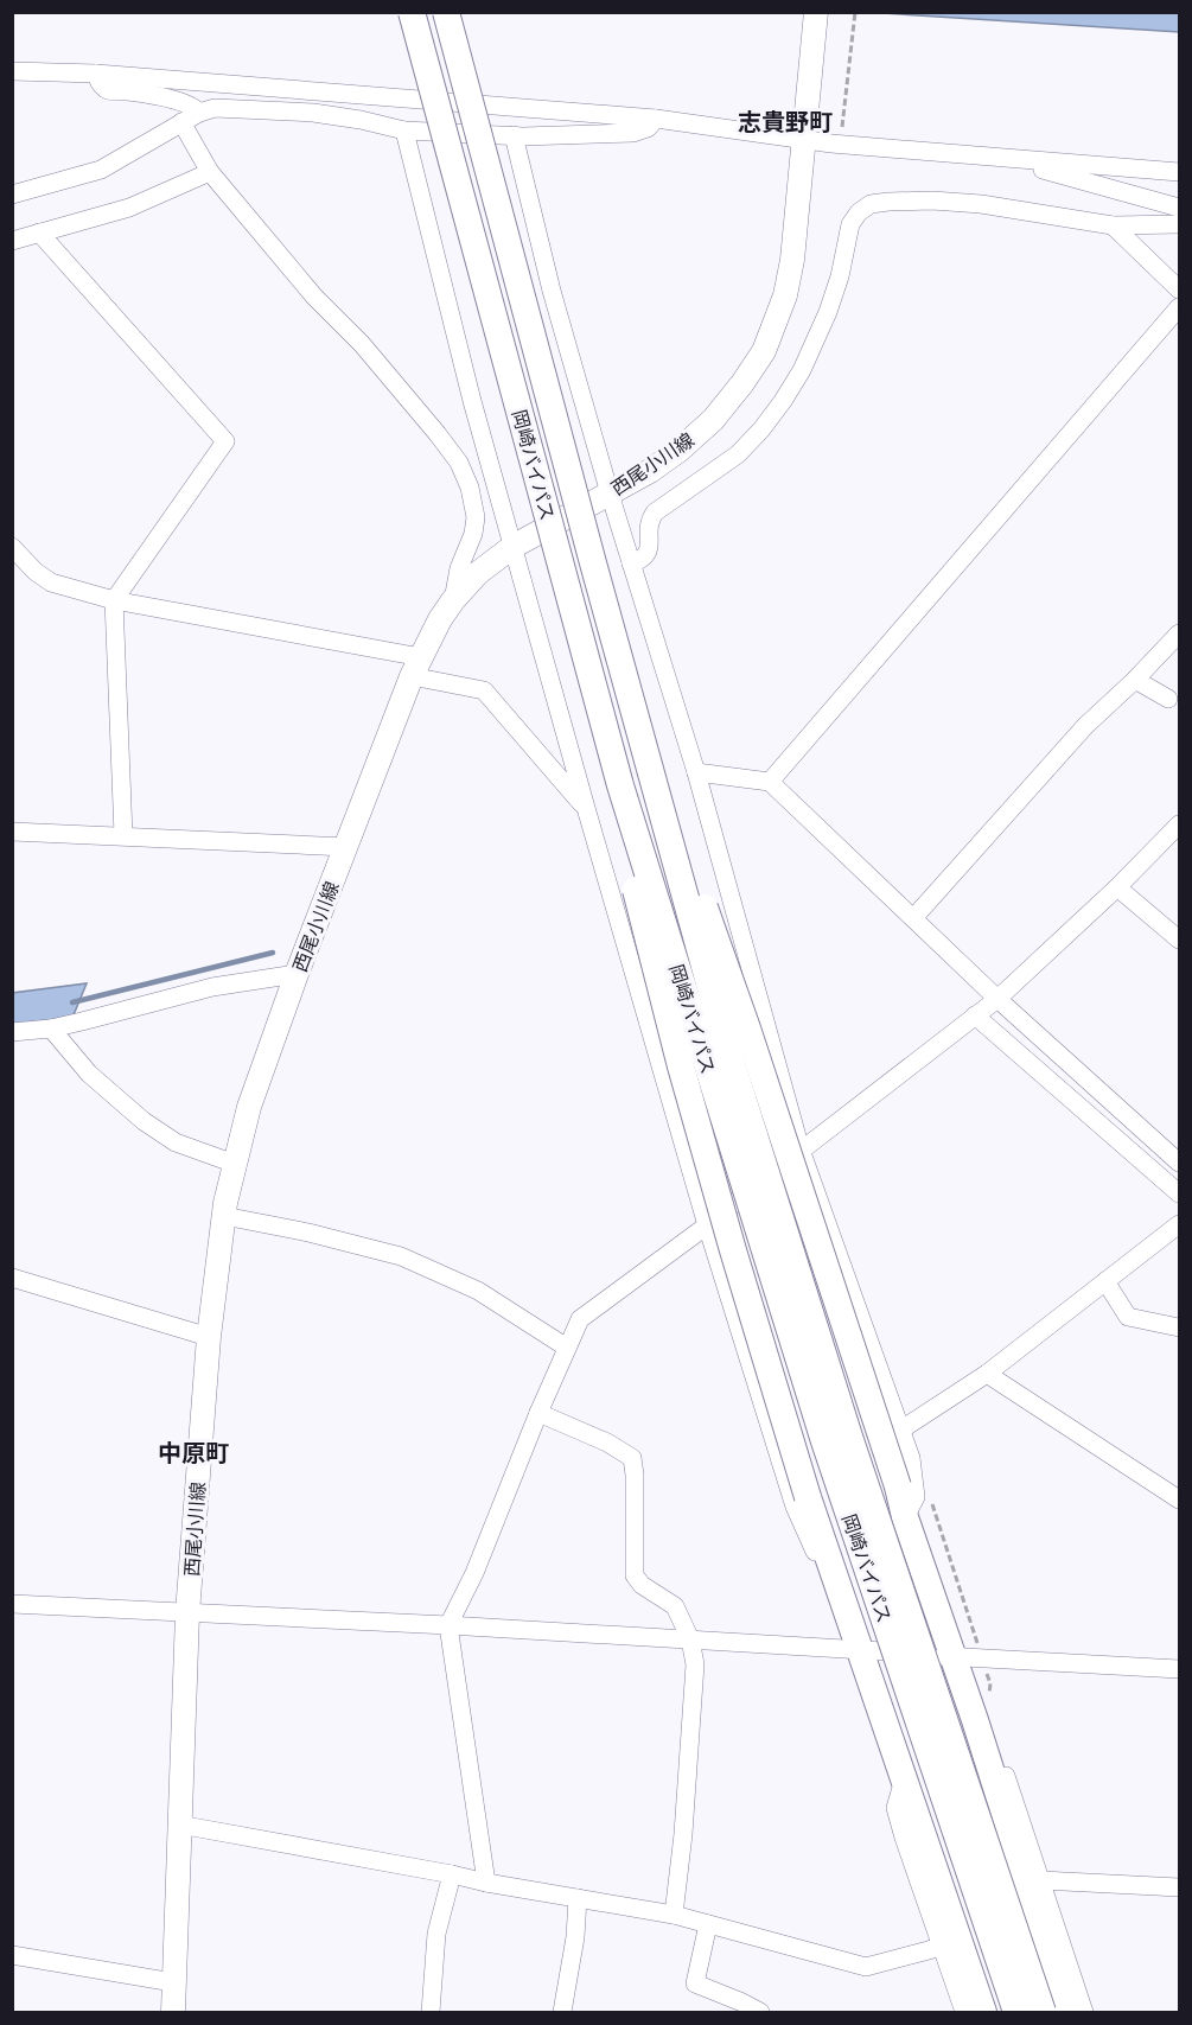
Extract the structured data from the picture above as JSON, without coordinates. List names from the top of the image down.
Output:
{
  "streets": {
    "highway": ["岡崎バイパス"],
    "main road": ["西尾小川線"]
  },
  "districts": ["志貴野町", "中原町"]
}
